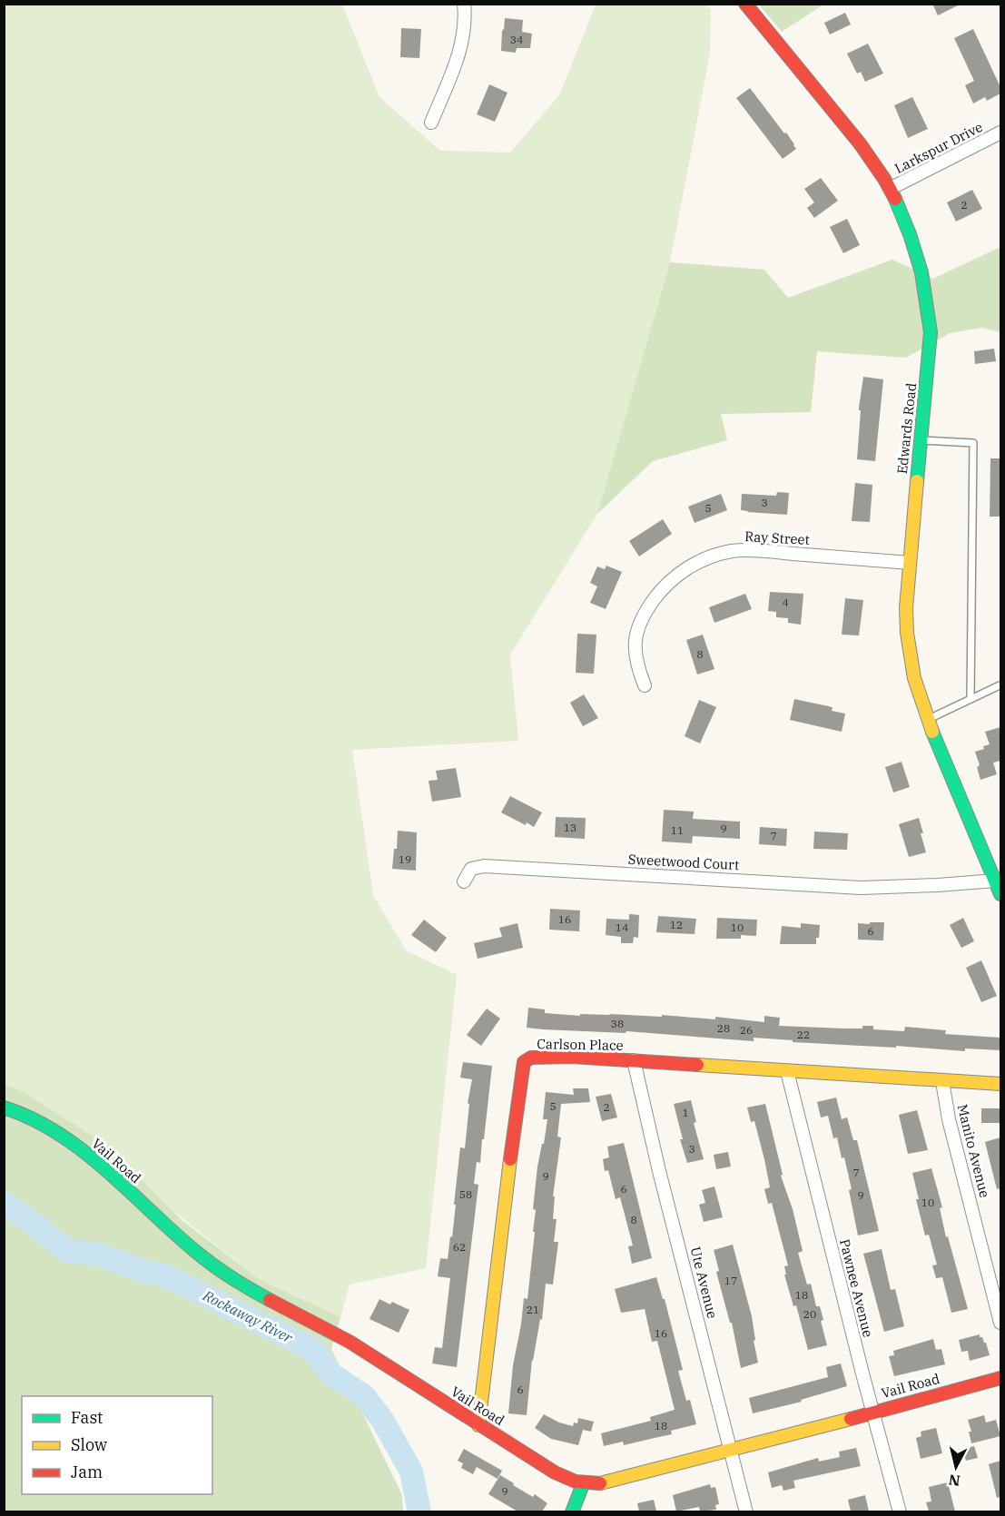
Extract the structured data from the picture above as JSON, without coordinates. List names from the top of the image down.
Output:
{
  "streets": {
    "street": [
      "Larkspur Drive",
      "Edwards Road",
      "Ray Street",
      "Sweetwood Court",
      "Carlson Place",
      "Manito Avenue",
      "Vail Road",
      "Ute Avenue",
      "Pawnee Avenue"
    ]
  },
  "crossings": [
    ["Larkspur Drive", "Edwards Road"],
    ["Edwards Road", "Ray Street"],
    ["Edwards Road", "Sweetwood Court"],
    ["Carlson Place", "Manito Avenue"],
    ["Carlson Place", "Vail Road"],
    ["Carlson Place", "Ute Avenue"],
    ["Carlson Place", "Pawnee Avenue"],
    ["Vail Road", "Ute Avenue"],
    ["Vail Road", "Pawnee Avenue"]
  ],
  "water": ["Rockaway River"],
  "house_numbers": [
    "34",
    "2",
    "3",
    "5",
    "4",
    "8",
    "13",
    "9",
    "11",
    "7",
    "19",
    "16",
    "12",
    "14",
    "10",
    "6",
    "38",
    "28",
    "26",
    "22",
    "5",
    "2",
    "1",
    "3",
    "7",
    "9",
    "6",
    "58",
    "9",
    "10",
    "8",
    "62",
    "17",
    "18",
    "21",
    "20",
    "16",
    "6",
    "18",
    "9"
  ],
  "legend": ["Fast", "Slow", "Jam"],
  "north": "bottom"
}
